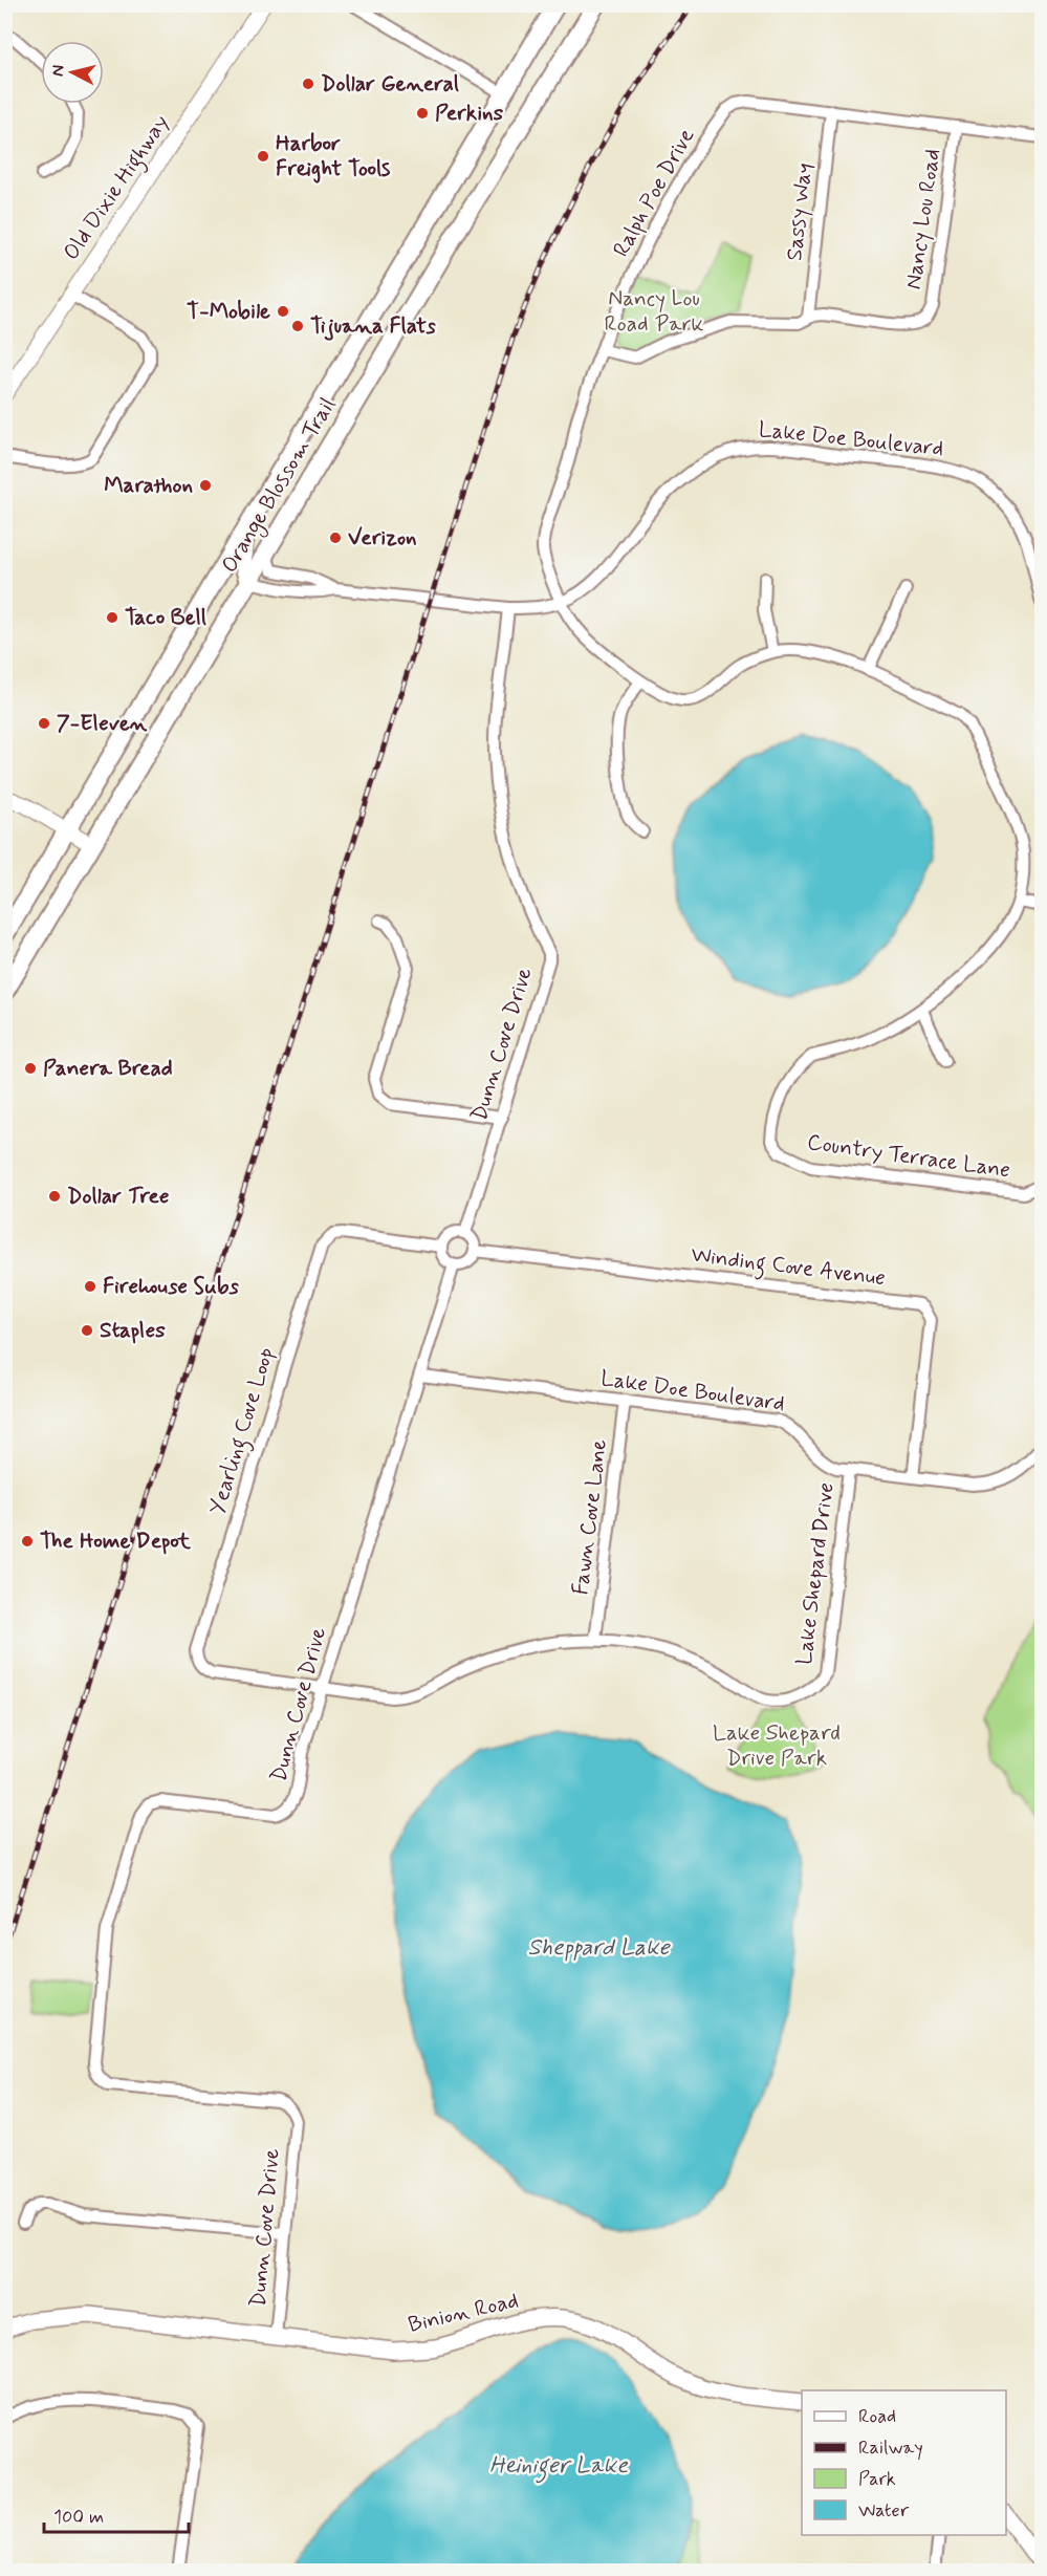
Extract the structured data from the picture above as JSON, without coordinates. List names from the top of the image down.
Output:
{
  "streets": {
    "main road": ["Orange Blossom Trail", "Binion Road"],
    "street": [
      "Old Dixie Highway",
      "Ralph Poe Drive",
      "Sassy Way",
      "Nancy Lou Road",
      "Lake Doe Boulevard",
      "Dunn Cove Drive",
      "Country Terrace Lane",
      "Winding Cove Avenue",
      "Yearling Cove Loop",
      "Fawn Cove Lane",
      "Lake Shepard Drive"
    ]
  },
  "crossings": [
    ["Ralph Poe Drive", "Sassy Way"],
    ["Ralph Poe Drive", "Nancy Lou Road"],
    ["Ralph Poe Drive", "Lake Doe Boulevard"],
    ["Sassy Way", "Nancy Lou Road"],
    ["Lake Doe Boulevard", "Orange Blossom Trail"],
    ["Lake Doe Boulevard", "Dunn Cove Drive"],
    ["Lake Doe Boulevard", "Winding Cove Avenue"],
    ["Lake Doe Boulevard", "Fawn Cove Lane"],
    ["Lake Doe Boulevard", "Lake Shepard Drive"],
    ["Dunn Cove Drive", "Winding Cove Avenue"],
    ["Dunn Cove Drive", "Yearling Cove Loop"],
    ["Dunn Cove Drive", "Lake Shepard Drive"],
    ["Dunn Cove Drive", "Binion Road"],
    ["Winding Cove Avenue", "Yearling Cove Loop"],
    ["Yearling Cove Loop", "Lake Shepard Drive"],
    ["Fawn Cove Lane", "Lake Shepard Drive"]
  ],
  "water": ["Sheppard Lake", "Heiniger Lake"],
  "parks": ["Nancy Lou Road Park", "Lake Shepard Drive Park"],
  "places": [
    "Dollar General",
    "Perkins",
    "Harbor Freight Tools",
    "T-Mobile",
    "Tijuana Flats",
    "Marathon",
    "Verizon",
    "Taco Bell",
    "7-Eleven",
    "Panera Bread",
    "Dollar Tree",
    "Firehouse Subs",
    "Staples",
    "The Home Depot"
  ],
  "legend": [
    "Road",
    "Railway",
    "Park",
    "Water"
  ],
  "scale_bar": "100 m",
  "north": "left"
}
